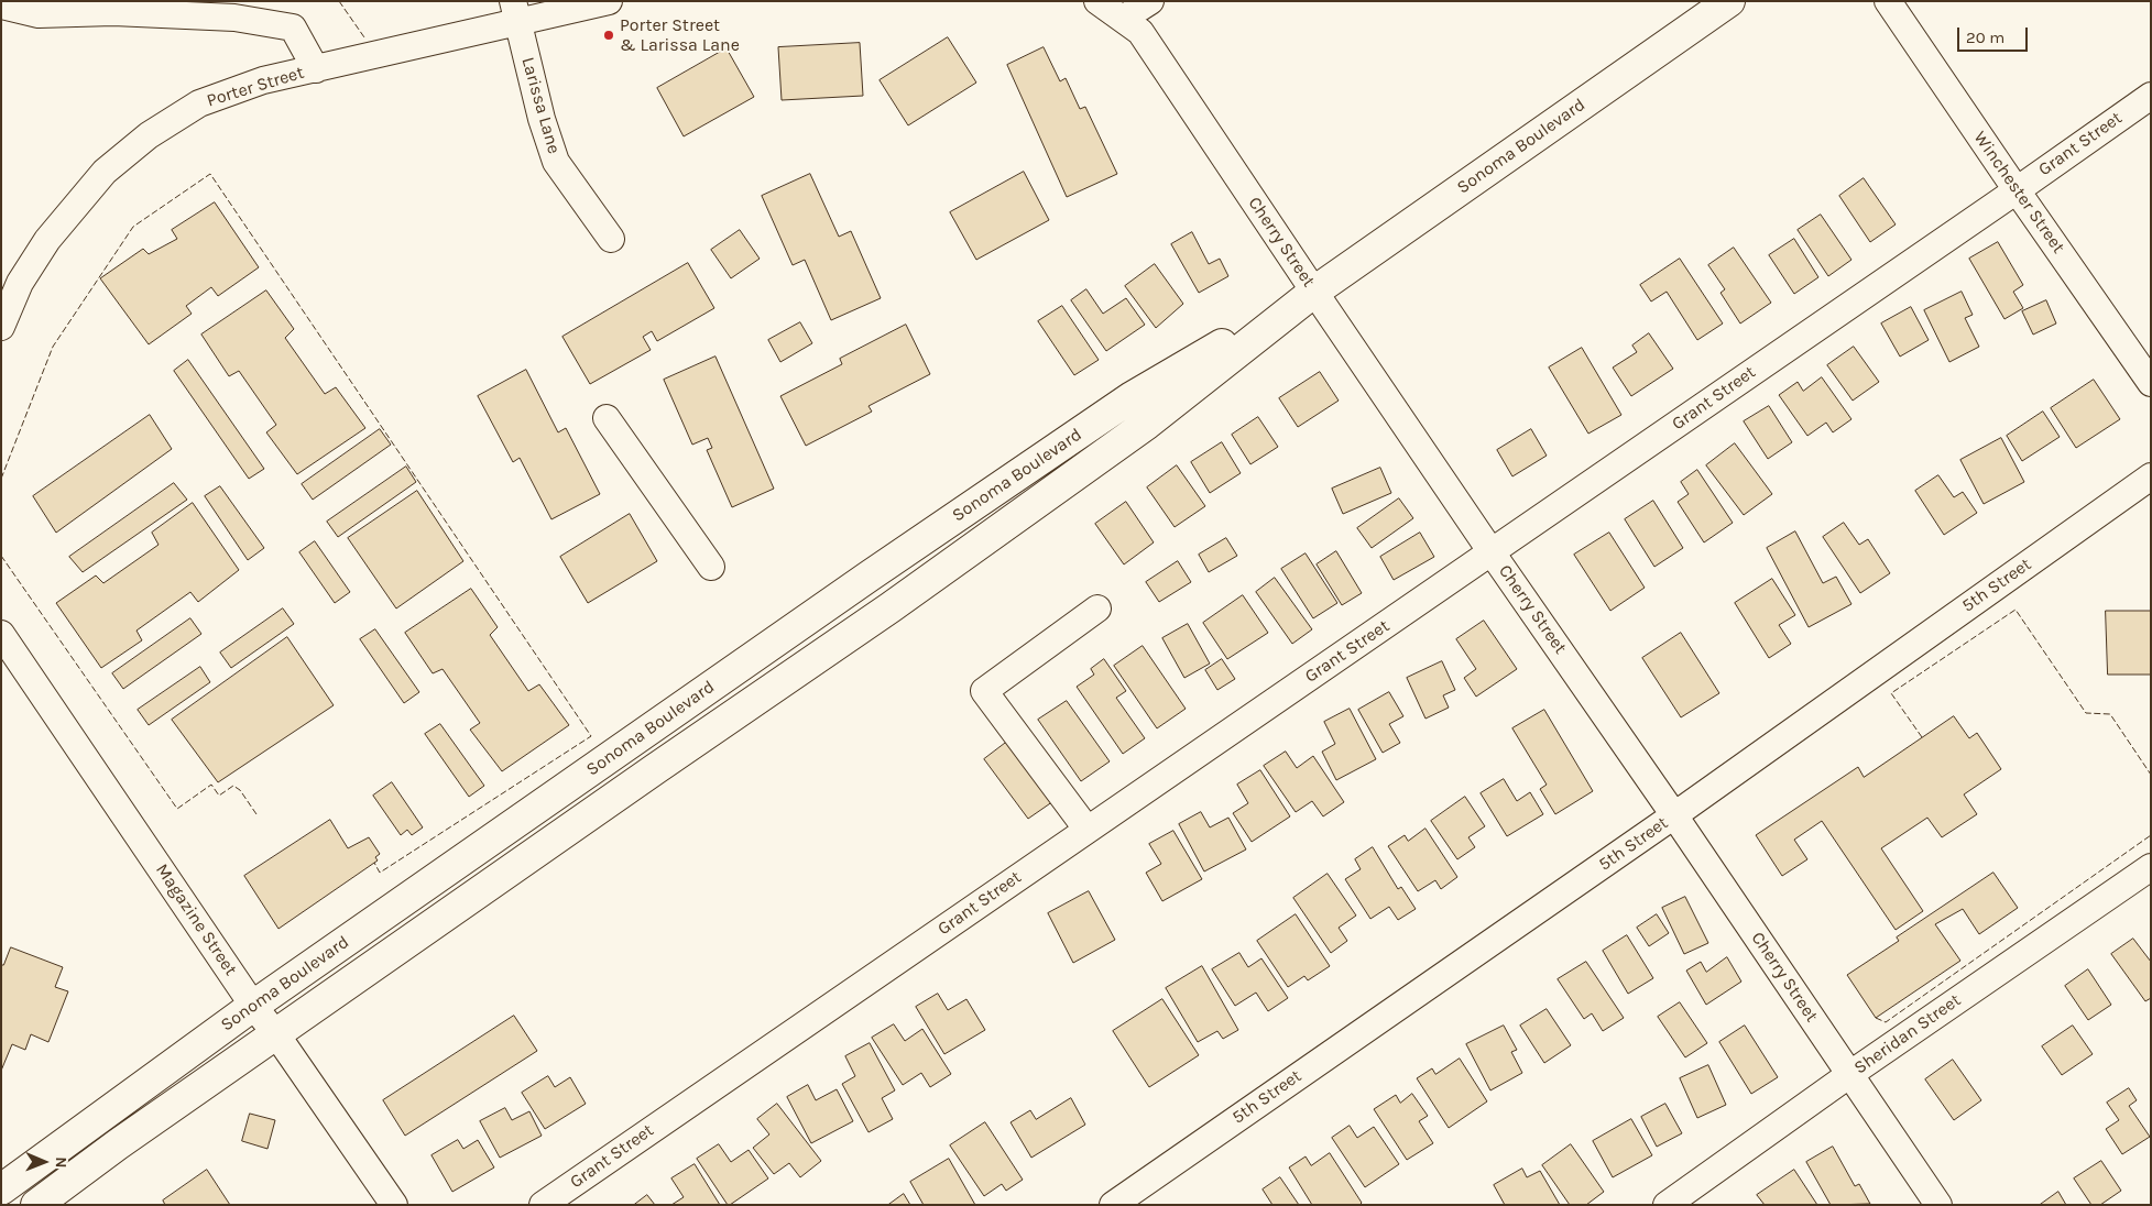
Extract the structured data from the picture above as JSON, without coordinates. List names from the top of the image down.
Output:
{
  "streets": {
    "main road": ["Sonoma Boulevard"],
    "street": [
      "Porter Street",
      "Larissa Lane",
      "Grant Street",
      "Winchester Street",
      "Cherry Street",
      "5th Street",
      "Magazine Street",
      "Sheridan Street"
    ]
  },
  "crossings": [
    ["Porter Street", "Larissa Lane"],
    ["Grant Street", "Winchester Street"],
    ["Grant Street", "Cherry Street"],
    ["Sonoma Boulevard", "Cherry Street"],
    ["Sonoma Boulevard", "Magazine Street"],
    ["Cherry Street", "5th Street"],
    ["Cherry Street", "Sheridan Street"]
  ],
  "places": ["Porter Street & Larissa Lane"],
  "scale_bar": "20 m",
  "north": "right"
}
